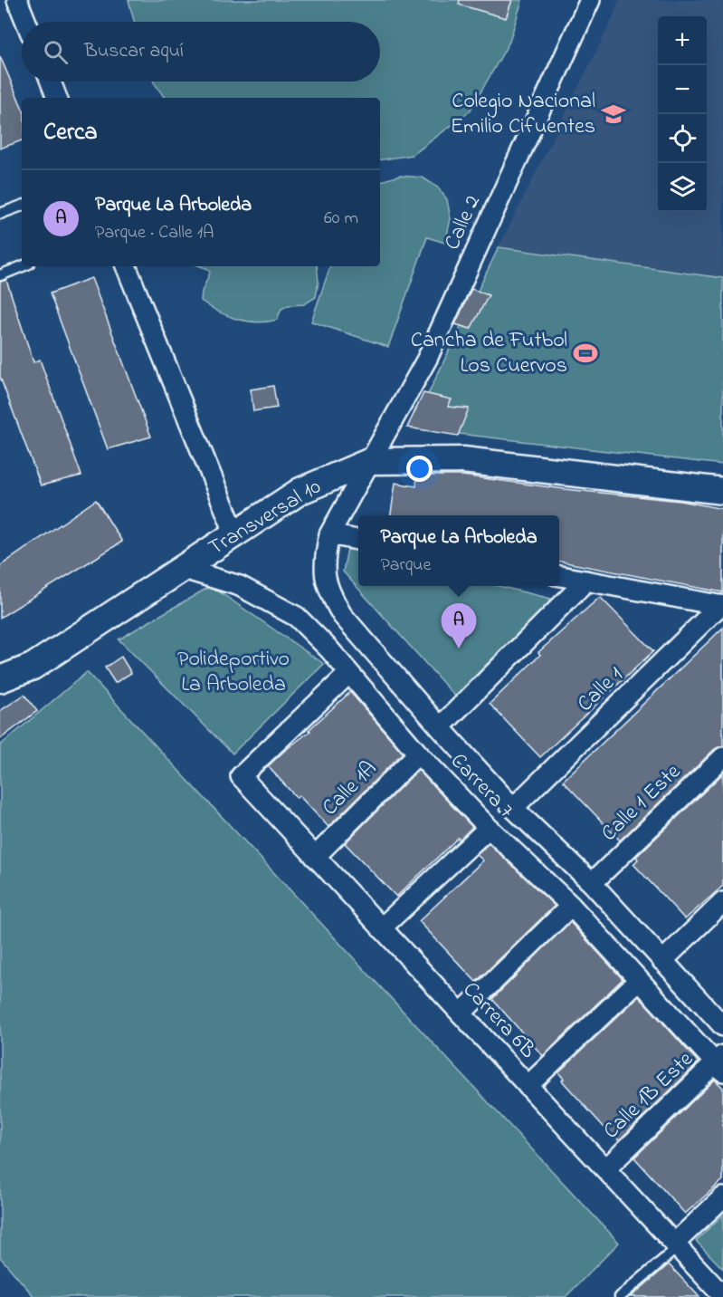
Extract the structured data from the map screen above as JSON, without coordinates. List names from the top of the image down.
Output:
{
  "streets": {
    "main road": ["Transversal 10"],
    "street": [
      "Calle 2",
      "Calle 1",
      "Carrera 7",
      "Calle 1A",
      "Calle 1 Este",
      "Carrera 6B",
      "Calle 1B Este"
    ]
  },
  "crossings": [
    ["Calle 2", "Transversal 10"],
    ["Calle 2", "Carrera 7"],
    ["Transversal 10", "Carrera 7"],
    ["Calle 1", "Carrera 7"],
    ["Carrera 7", "Calle 1A"],
    ["Carrera 7", "Calle 1 Este"],
    ["Carrera 7", "Carrera 6B"],
    ["Carrera 7", "Calle 1B Este"],
    ["Calle 1A", "Carrera 6B"],
    ["Carrera 6B", "Calle 1B Este"]
  ],
  "parks": ["Polideportivo La Arboleda"],
  "places": {
    "school or university": ["Colegio Nacional Emilio Cifuentes"],
    "sports": ["Cancha de Futbol Los Cuervos"]
  },
  "page": {
    "map_buttons": ["+", "−"],
    "search": "Buscar aquí",
    "heading": "Cerca",
    "list": [
      {
        "mark": "A",
        "name": "Parque La Arboleda",
        "note": "Parque · Calle 1A",
        "value": "60 m"
      }
    ],
    "popup": ["Parque La Arboleda", "Parque"],
    "pins": "A"
  }
}
